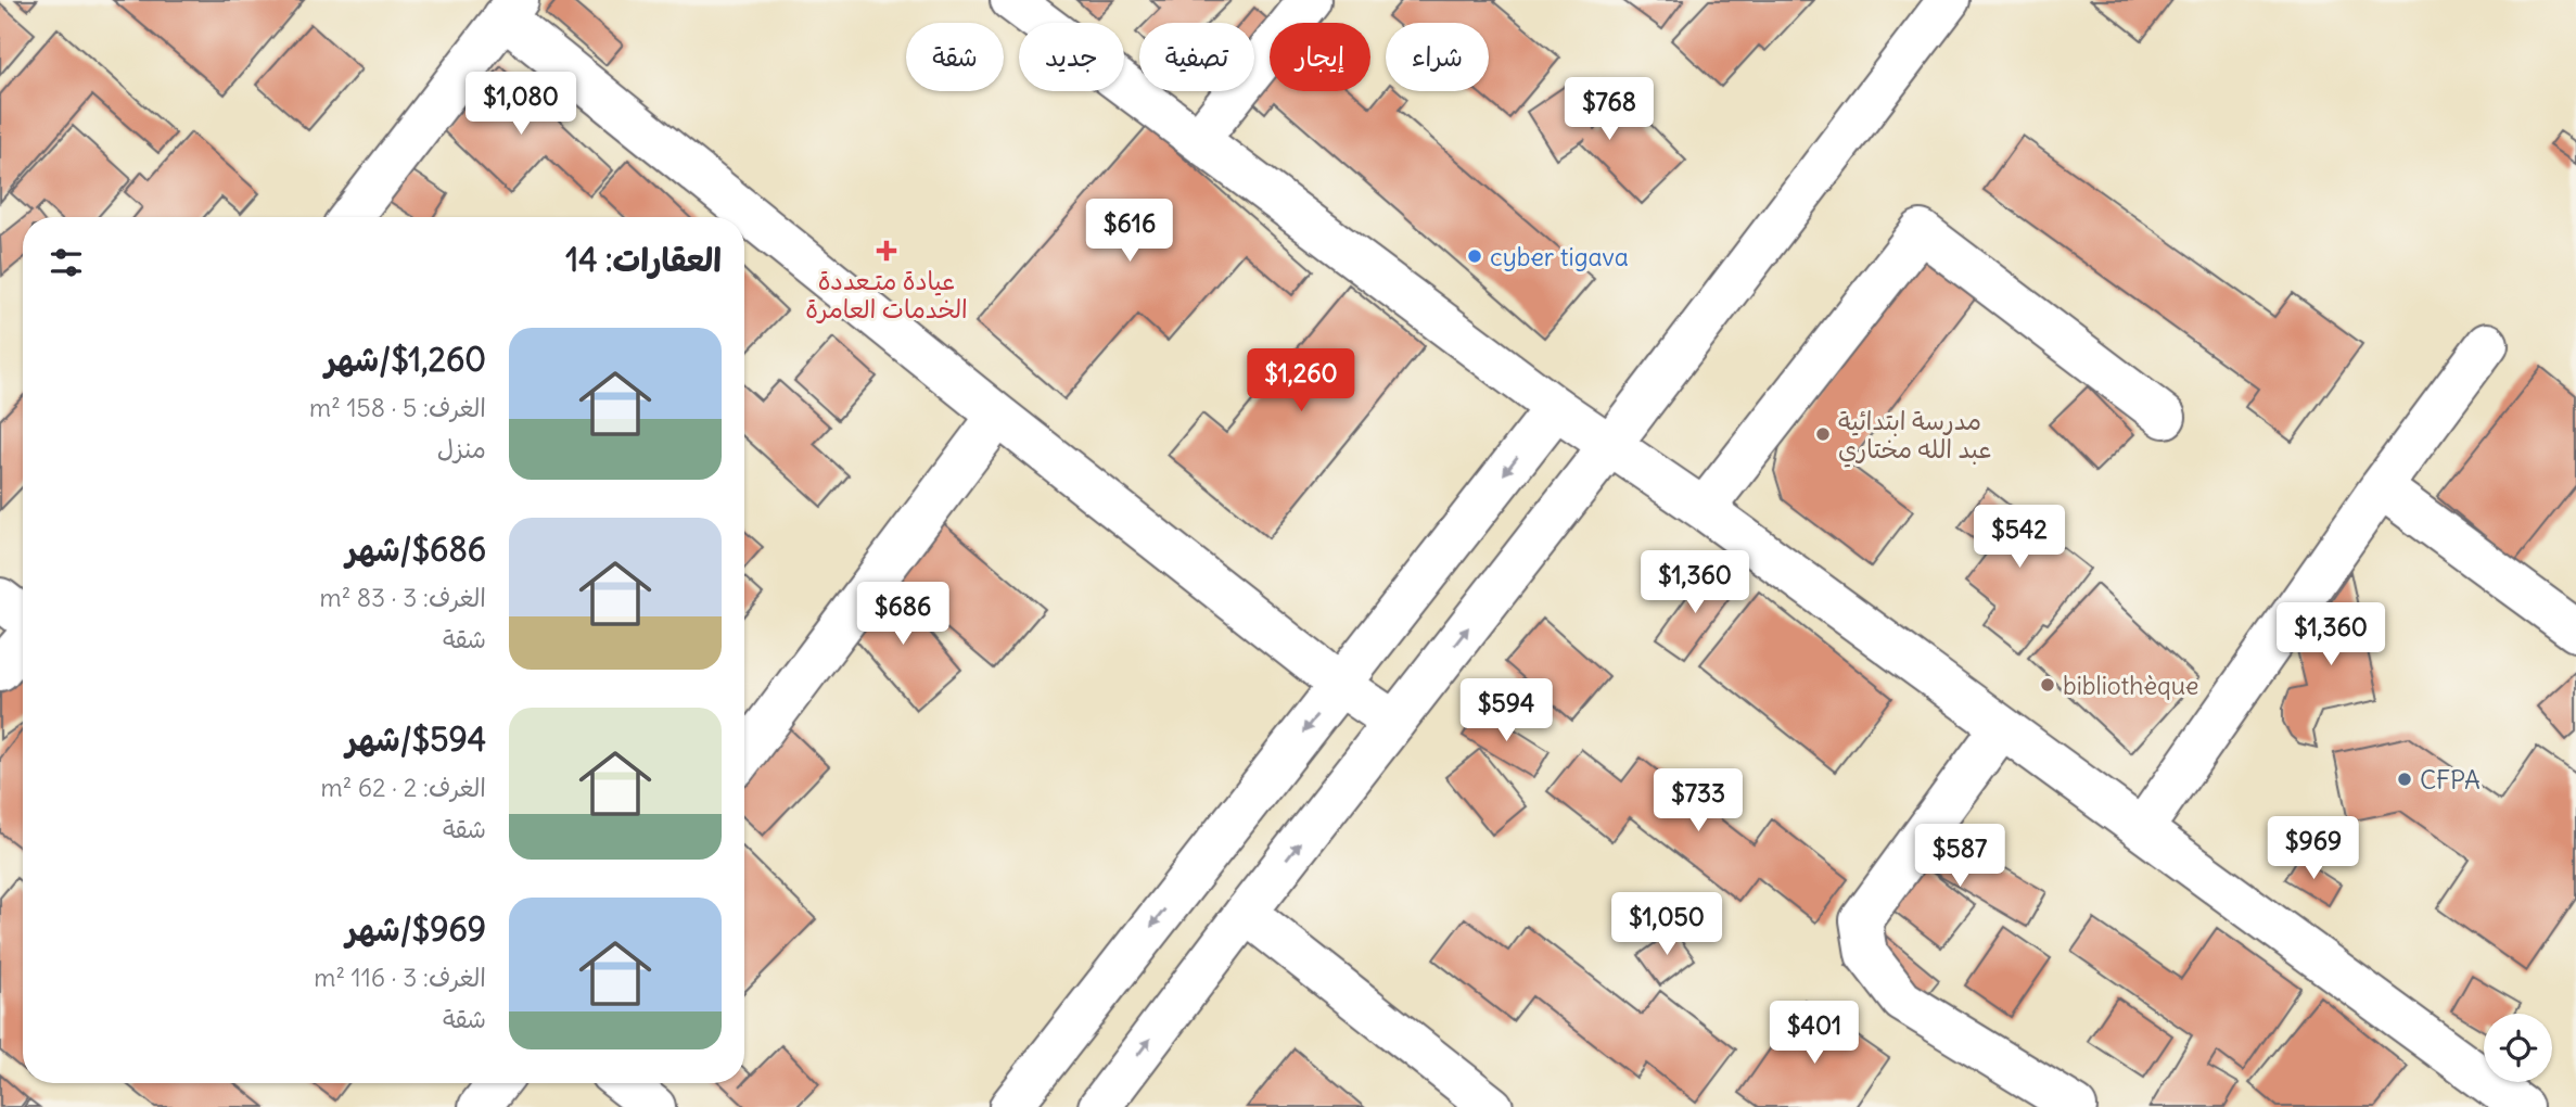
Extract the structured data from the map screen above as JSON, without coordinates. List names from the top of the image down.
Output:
{
  "places": {
    "health": ["عيادة متـعددة الخدمات العامرة"],
    "other": [
      "cyber tigava",
      "مدرسة ابتدائية عبد الله مختاري",
      "bibliothèque",
      "CFPA"
    ]
  },
  "page": {
    "chip": [
      "شراء",
      "إيجار",
      "تصفية",
      "جديد",
      "شقة"
    ],
    "price": [
      "$1,080",
      "$768",
      "$616",
      "$1,260",
      "$542",
      "$1,360",
      "$686",
      "$1,360",
      "$594",
      "$733",
      "$969",
      "$587",
      "$1,050",
      "$401"
    ],
    "heading": "العقارات: 14",
    "list": [
      {
        "name": "$1,260/شهر",
        "note": "الغرف: 5 · 158 m² · منزل"
      },
      {
        "name": "$686/شهر",
        "note": "الغرف: 3 · 83 m² · شقة"
      },
      {
        "name": "$594/شهر",
        "note": "الغرف: 2 · 62 m² · شقة"
      },
      {
        "name": "$969/شهر",
        "note": "الغرف: 3 · 116 m² · شقة"
      }
    ]
  }
}
